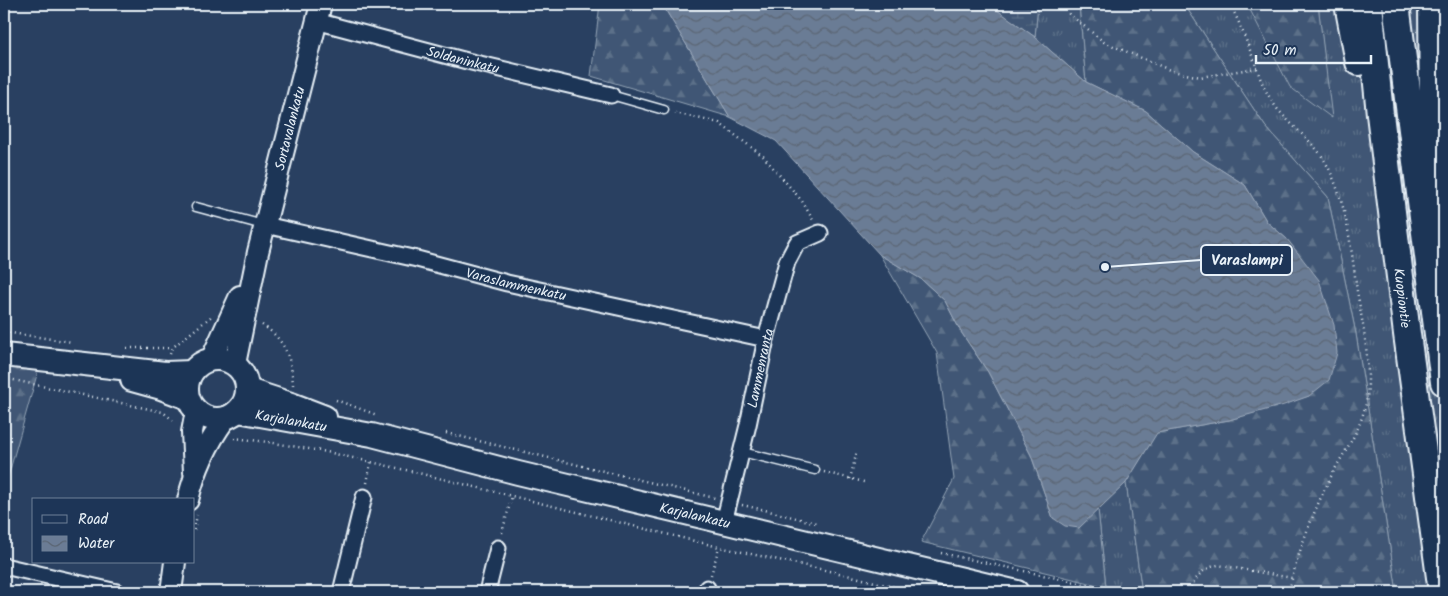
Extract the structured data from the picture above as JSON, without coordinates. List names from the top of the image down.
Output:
{
  "streets": {
    "highway": ["Kuopiontie"],
    "main road": ["Karjalankatu"],
    "street": [
      "Soldaninkatu",
      "Sortavalankatu",
      "Varaslammenkatu",
      "Lammenranta"
    ]
  },
  "crossings": [
    ["Soldaninkatu", "Sortavalankatu"],
    ["Sortavalankatu", "Varaslammenkatu"],
    ["Sortavalankatu", "Karjalankatu"],
    ["Varaslammenkatu", "Lammenranta"],
    ["Lammenranta", "Karjalankatu"]
  ],
  "places": ["Varaslampi"],
  "legend": ["Road", "Water"],
  "scale_bar": "50 m"
}
